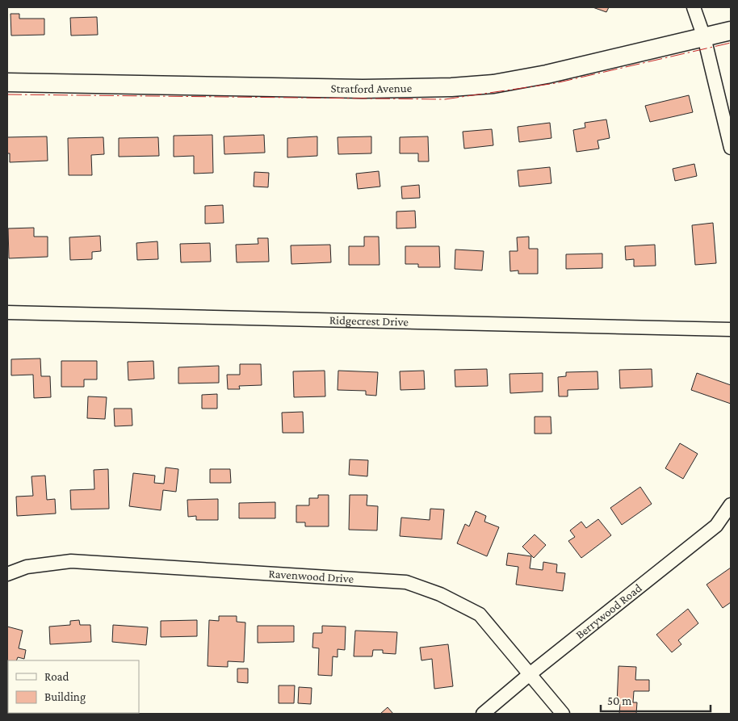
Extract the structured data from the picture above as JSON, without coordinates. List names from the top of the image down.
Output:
{
  "streets": {
    "street": [
      "Stratford Avenue",
      "Ridgecrest Drive",
      "Ravenwood Drive",
      "Berrywood Road"
    ]
  },
  "crossings": [
    ["Ravenwood Drive", "Berrywood Road"]
  ],
  "legend": ["Road", "Building"],
  "scale_bar": "50 m"
}
